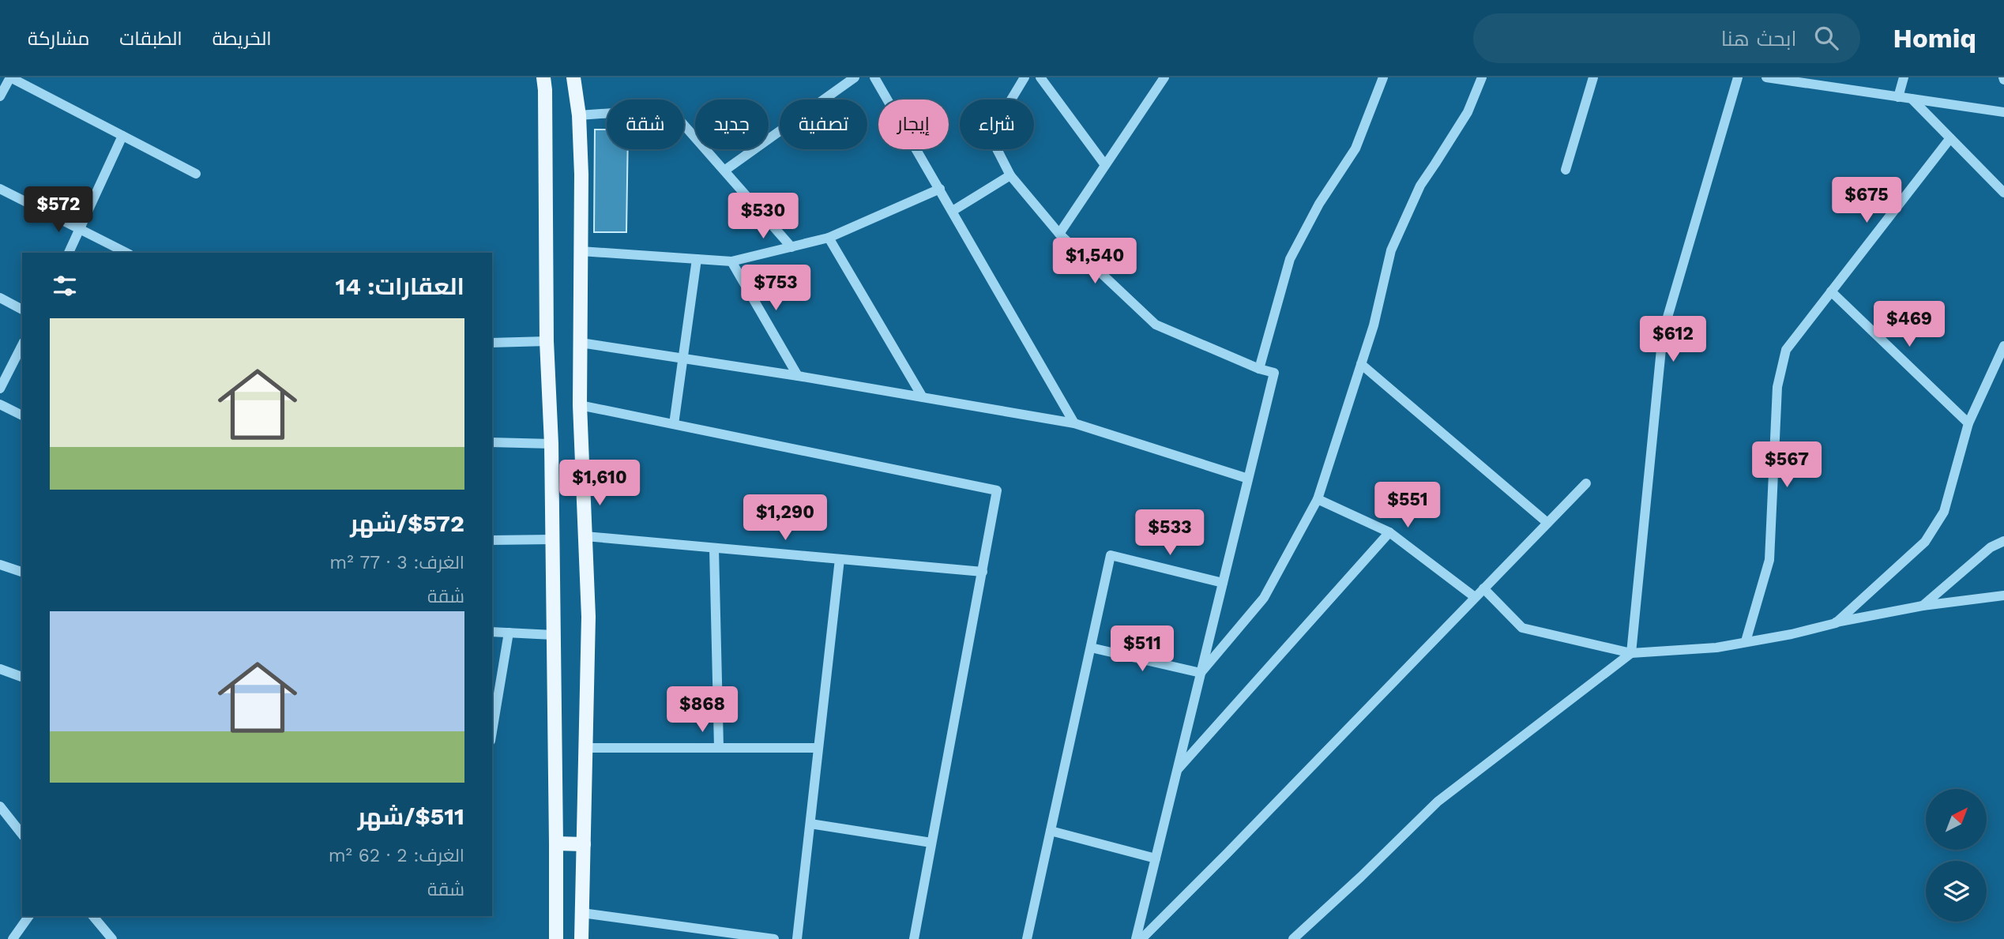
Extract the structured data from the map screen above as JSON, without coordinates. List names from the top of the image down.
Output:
{
  "north": "top right",
  "page": {
    "header": "Homiq",
    "search": "ابحث هنا",
    "nav": ["الخريطة", "الطبقات", "مشاركة"],
    "chip": [
      "شراء",
      "إيجار",
      "تصفية",
      "جديد",
      "شقة"
    ],
    "price": [
      "$675",
      "$572",
      "$530",
      "$1,540",
      "$753",
      "$469",
      "$612",
      "$567",
      "$1,610",
      "$551",
      "$1,290",
      "$533",
      "$511",
      "$868"
    ],
    "heading": "العقارات: 14",
    "list": [
      {
        "name": "$572/شهر",
        "note": "الغرف: 3 · 77 m² · شقة"
      },
      {
        "name": "$511/شهر",
        "note": "الغرف: 2 · 62 m² · شقة"
      }
    ]
  }
}
